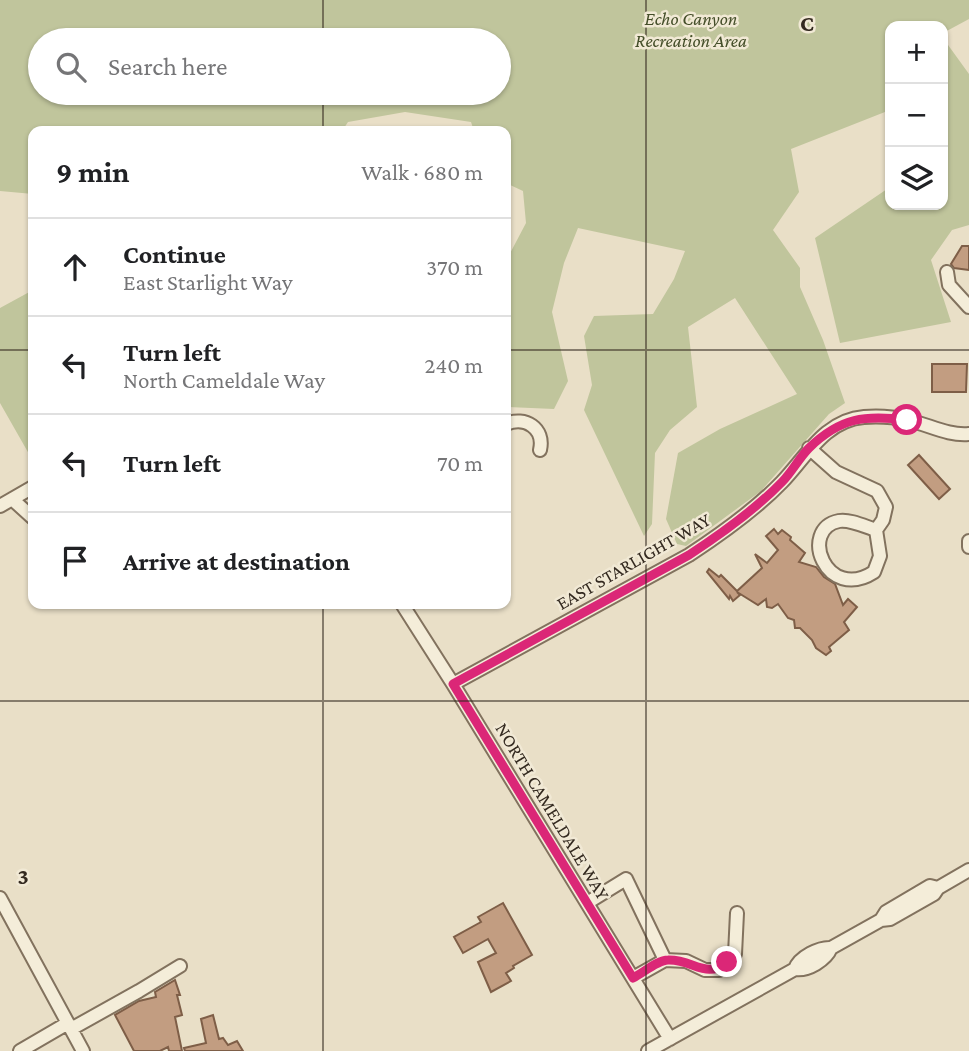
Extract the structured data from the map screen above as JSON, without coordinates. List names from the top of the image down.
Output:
{
  "streets": {
    "street": ["EAST STARLIGHT WAY", "NORTH CAMELDALE WAY"]
  },
  "crossings": [
    ["EAST STARLIGHT WAY", "NORTH CAMELDALE WAY"]
  ],
  "parks": ["Echo Canyon Recreation Area"],
  "page": {
    "map_buttons": ["+", "−"],
    "search": "Search here",
    "heading": ["9 min", "Walk · 680 m"],
    "list": [
      ["Continue", "East Starlight Way", "370 m"],
      ["Turn left", "North Cameldale Way", "240 m"],
      ["Turn left", "70 m"],
      "Arrive at destination"
    ]
  },
  "grid": {
    "columns": ["C"],
    "rows": ["3"]
  }
}
